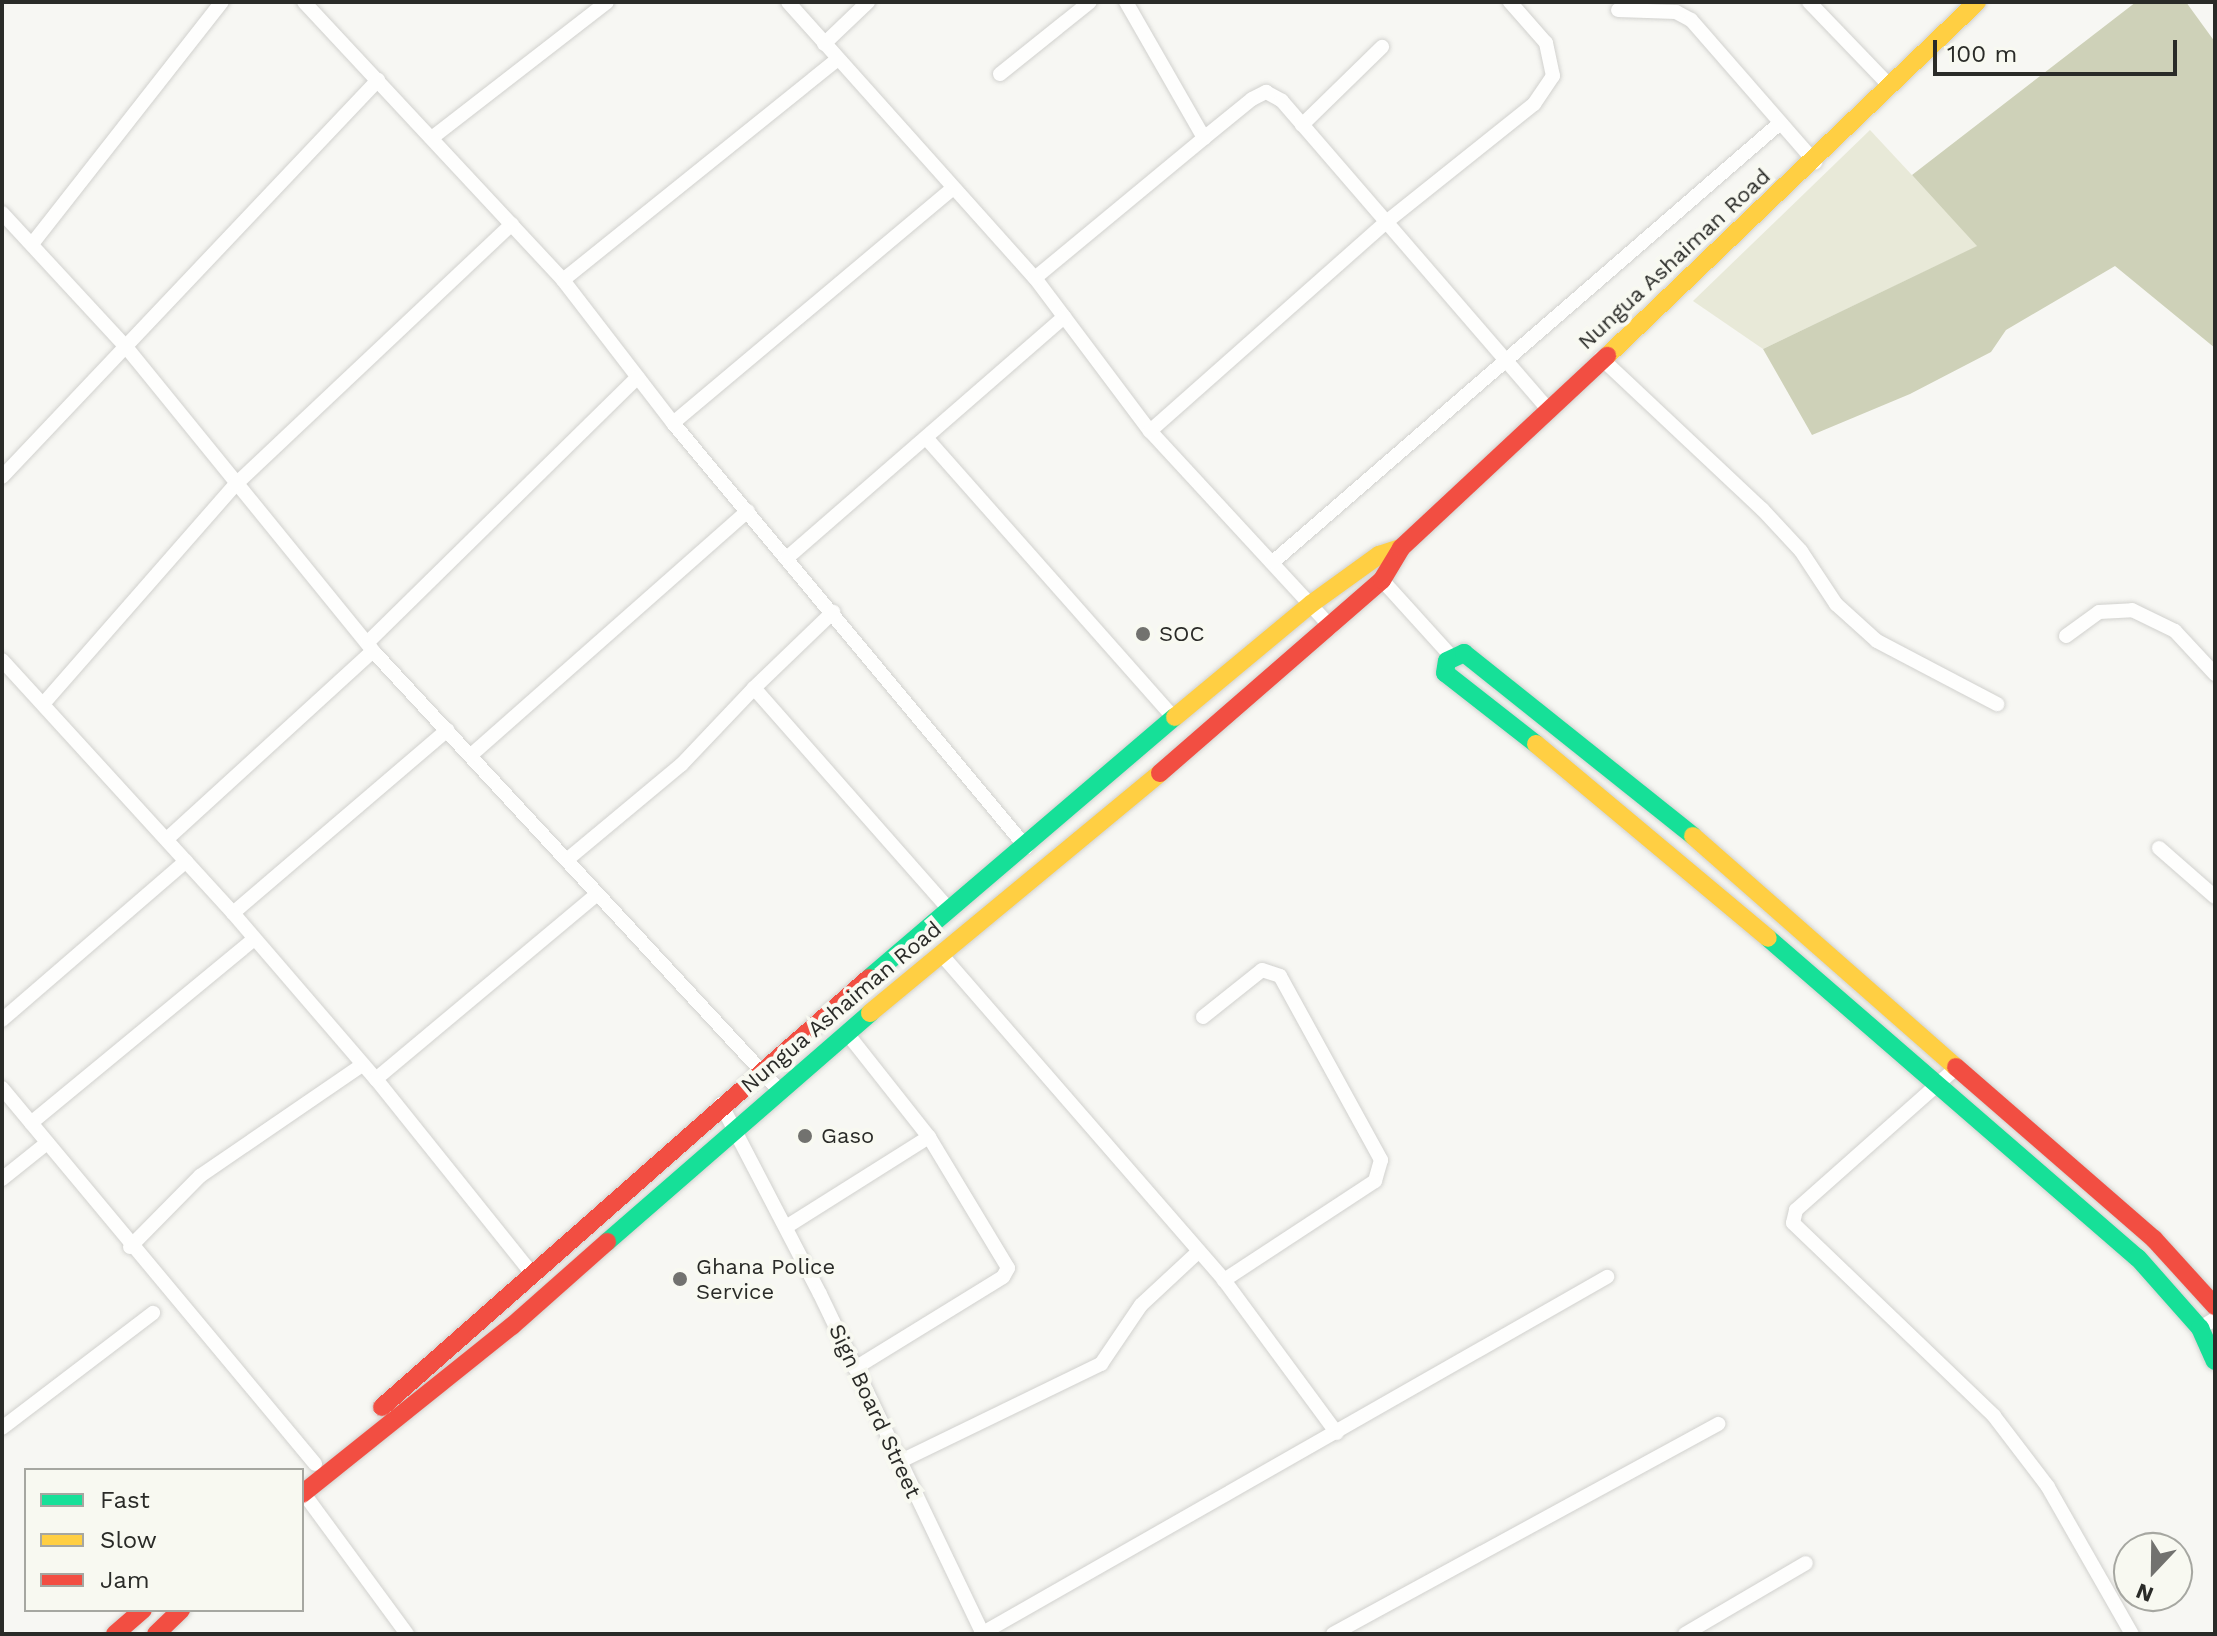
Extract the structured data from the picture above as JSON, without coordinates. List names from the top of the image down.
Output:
{
  "streets": {
    "main road": ["Nungua Ashaiman Road"],
    "street": ["Sign Board Street"]
  },
  "crossings": [
    ["Nungua Ashaiman Road", "Sign Board Street"]
  ],
  "places": ["SOC", "Gaso", "Ghana Police Service"],
  "legend": ["Fast", "Slow", "Jam"],
  "scale_bar": "100 m",
  "north": "bottom"
}
